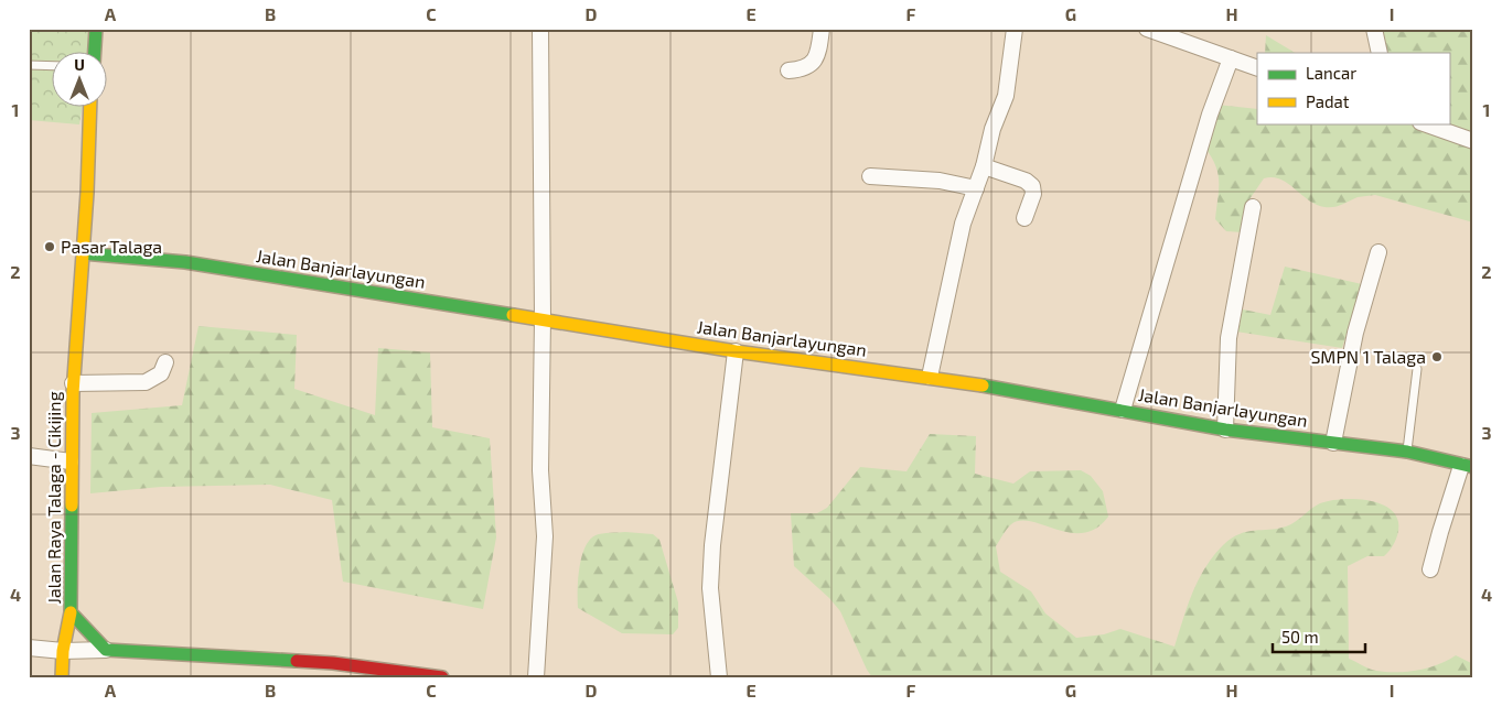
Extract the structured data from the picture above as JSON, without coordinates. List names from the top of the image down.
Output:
{
  "streets": {
    "street": ["Jalan Banjarlayungan", "Jalan Raya Talaga - Cikijing"]
  },
  "crossings": [
    ["Jalan Banjarlayungan", "Jalan Raya Talaga - Cikijing"]
  ],
  "places": ["Pasar Talaga", "SMPN 1 Talaga"],
  "legend": ["Lancar", "Padat"],
  "scale_bar": "50 m",
  "north": "top",
  "grid": {
    "columns": [
      "A",
      "B",
      "C",
      "D",
      "E",
      "F",
      "G",
      "H",
      "I"
    ],
    "rows": [
      "1",
      "2",
      "3",
      "4"
    ]
  }
}
